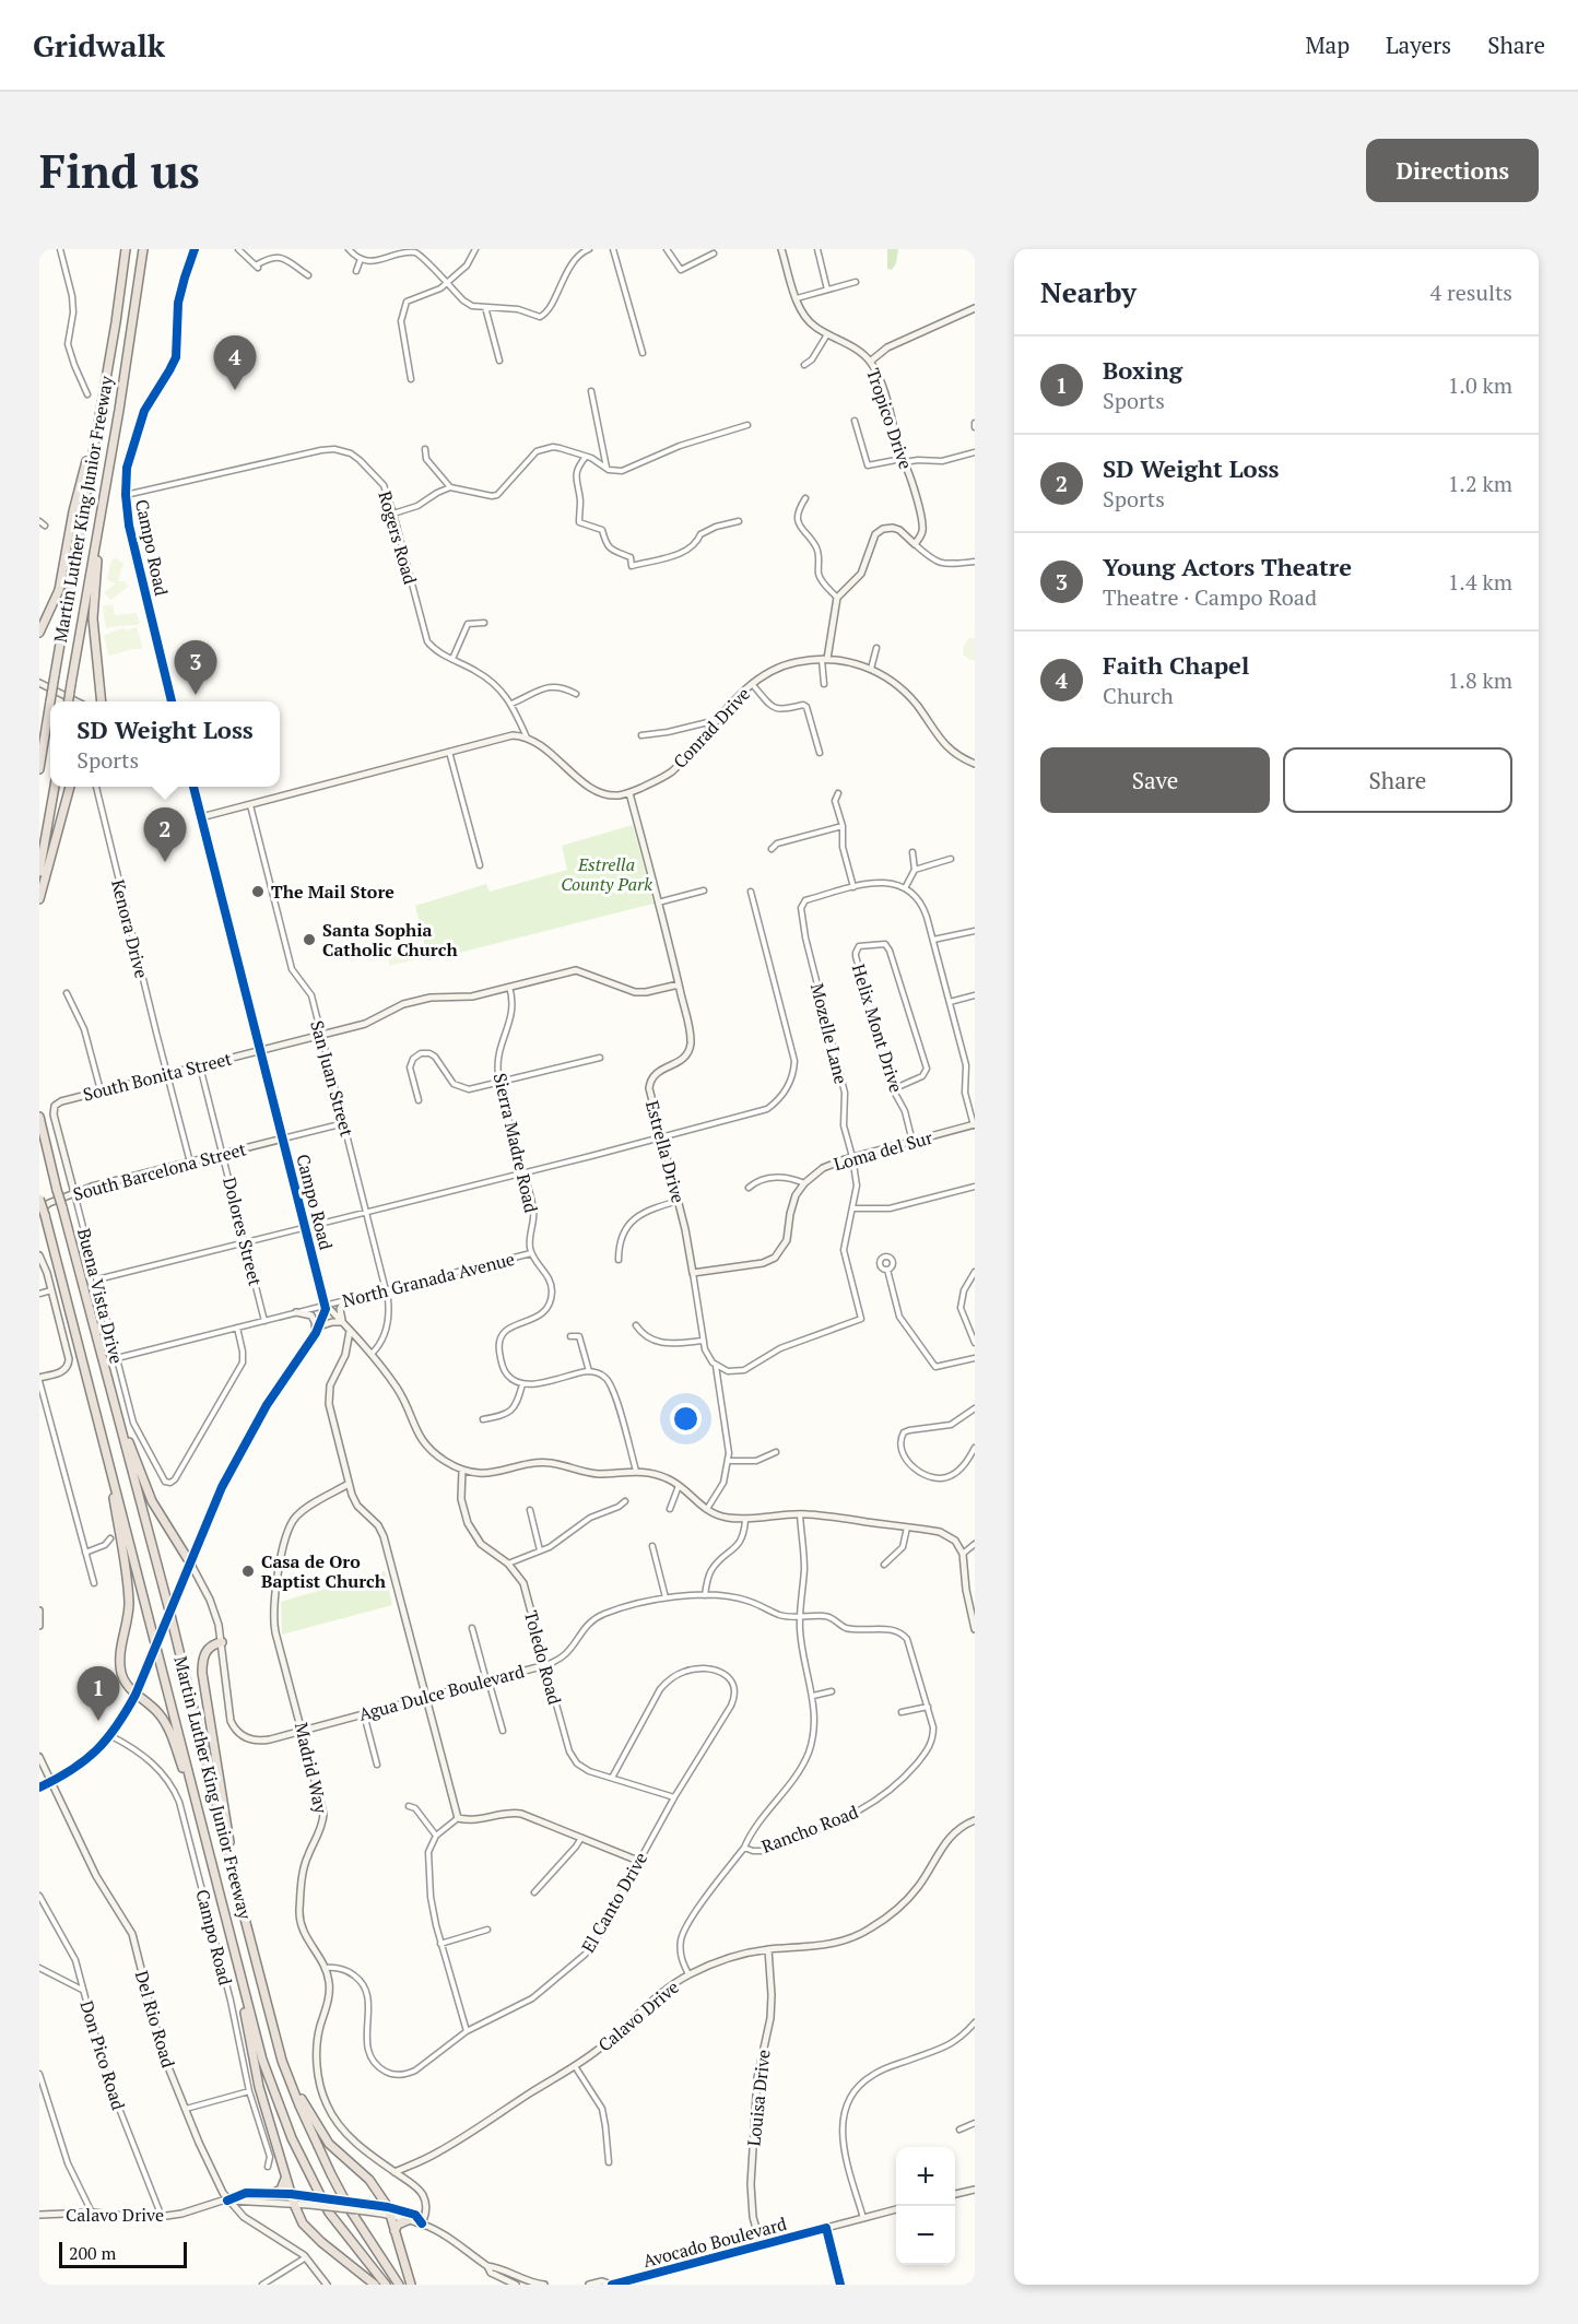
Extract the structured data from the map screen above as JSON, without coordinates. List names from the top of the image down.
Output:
{
  "streets": {
    "highway": ["Martin Luther King Junior Freeway"],
    "street": [
      "Tropico Drive",
      "Rogers Road",
      "Campo Road",
      "Conrad Drive",
      "Kenora Drive",
      "Helix Mont Drive",
      "Mozelle Lane",
      "South Bonita Street",
      "San Juan Street",
      "Sierra Madre Road",
      "Loma del Sur",
      "Estrella Drive",
      "South Barcelona Street",
      "Dolores Street",
      "North Granada Avenue",
      "Buena Vista Drive",
      "Toledo Road",
      "Agua Dulce Boulevard",
      "Madrid Way",
      "Rancho Road",
      "El Canto Drive",
      "Calavo Drive",
      "Del Rio Road",
      "Don Pico Road",
      "Louisa Drive",
      "Avocado Boulevard"
    ]
  },
  "crossings": [
    ["Martin Luther King Junior Freeway", "South Barcelona Street"],
    ["Rogers Road", "Campo Road"],
    ["Campo Road", "South Bonita Street"],
    ["Campo Road", "South Barcelona Street"],
    ["Campo Road", "North Granada Avenue"],
    ["Conrad Drive", "Estrella Drive"],
    ["Kenora Drive", "South Bonita Street"],
    ["Kenora Drive", "South Barcelona Street"],
    ["Helix Mont Drive", "Loma del Sur"],
    ["Mozelle Lane", "Loma del Sur"],
    ["Mozelle Lane", "Estrella Drive"],
    ["South Bonita Street", "San Juan Street"],
    ["South Bonita Street", "Sierra Madre Road"],
    ["South Bonita Street", "Estrella Drive"],
    ["South Bonita Street", "Dolores Street"],
    ["South Bonita Street", "Buena Vista Drive"],
    ["San Juan Street", "North Granada Avenue"],
    ["Sierra Madre Road", "North Granada Avenue"],
    ["Loma del Sur", "Estrella Drive"],
    ["South Barcelona Street", "Dolores Street"],
    ["South Barcelona Street", "Buena Vista Drive"],
    ["Dolores Street", "North Granada Avenue"],
    ["North Granada Avenue", "Buena Vista Drive"],
    ["Toledo Road", "Agua Dulce Boulevard"],
    ["Toledo Road", "El Canto Drive"],
    ["Agua Dulce Boulevard", "Madrid Way"],
    ["Agua Dulce Boulevard", "Rancho Road"],
    ["Madrid Way", "El Canto Drive"],
    ["Madrid Way", "Calavo Drive"],
    ["Rancho Road", "Calavo Drive"],
    ["Calavo Drive", "Del Rio Road"],
    ["Calavo Drive", "Don Pico Road"],
    ["Calavo Drive", "Louisa Drive"],
    ["Louisa Drive", "Avocado Boulevard"]
  ],
  "parks": ["Estrella County Park"],
  "places": ["The Mail Store", "Santa Sophia Catholic Church", "Casa de Oro Baptist Church"],
  "scale_bar": "200 m",
  "page": {
    "header": "Gridwalk",
    "nav": ["Map", "Layers", "Share"],
    "buttons": [
      "Directions",
      ["Save", "Share"]
    ],
    "title": "Find us",
    "heading": ["Nearby", "4 results"],
    "list": [
      {
        "mark": "1",
        "name": "Boxing",
        "note": "Sports",
        "value": "1.0 km"
      },
      {
        "mark": "2",
        "name": "SD Weight Loss",
        "note": "Sports",
        "value": "1.2 km"
      },
      {
        "mark": "3",
        "name": "Young Actors Theatre",
        "note": "Theatre · Campo Road",
        "value": "1.4 km"
      },
      {
        "mark": "4",
        "name": "Faith Chapel",
        "note": "Church",
        "value": "1.8 km"
      }
    ],
    "pins": [
      "4",
      "3",
      "2",
      "1"
    ],
    "popup": ["SD Weight Loss", "Sports"],
    "map_buttons": ["+", "−"],
    "scale": "200 m"
  }
}
